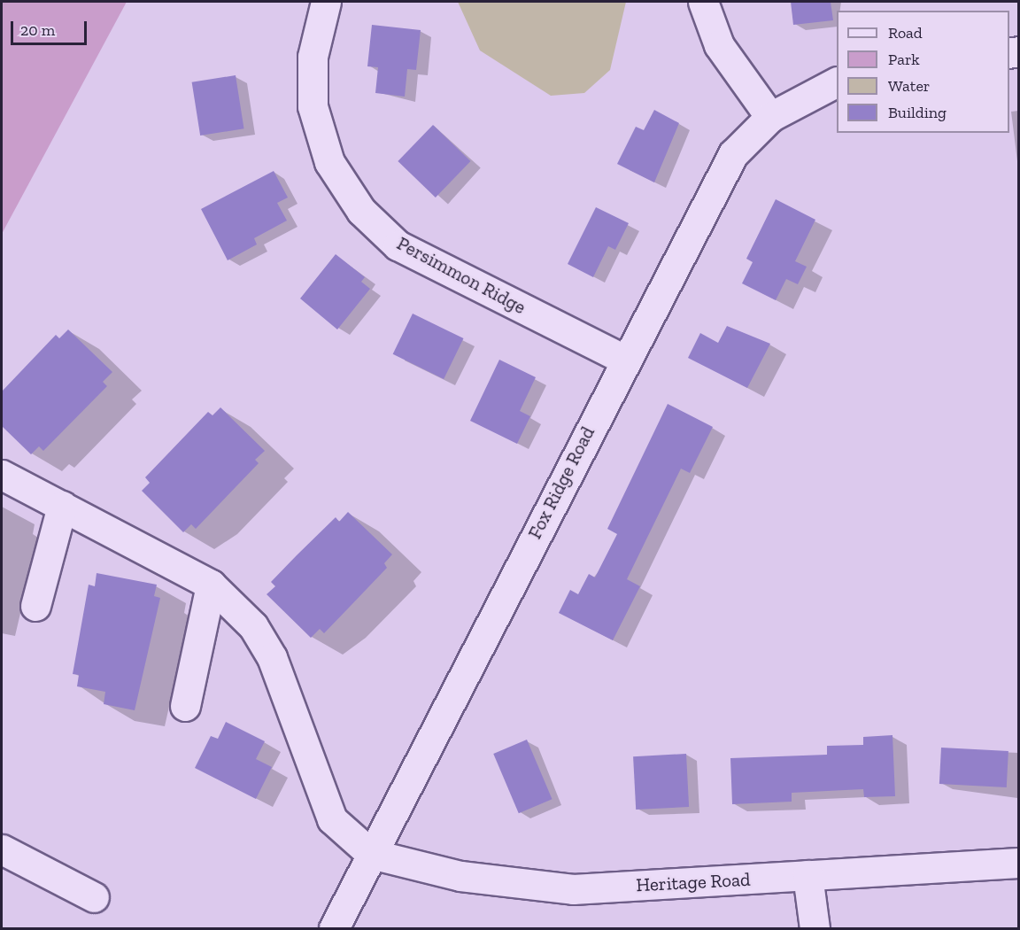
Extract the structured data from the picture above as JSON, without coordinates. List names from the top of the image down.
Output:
{
  "streets": {
    "street": ["Persimmon Ridge", "Fox Ridge Road", "Heritage Road"]
  },
  "crossings": [
    ["Persimmon Ridge", "Fox Ridge Road"],
    ["Fox Ridge Road", "Heritage Road"]
  ],
  "legend": [
    "Road",
    "Park",
    "Water",
    "Building"
  ],
  "scale_bar": "20 m"
}
